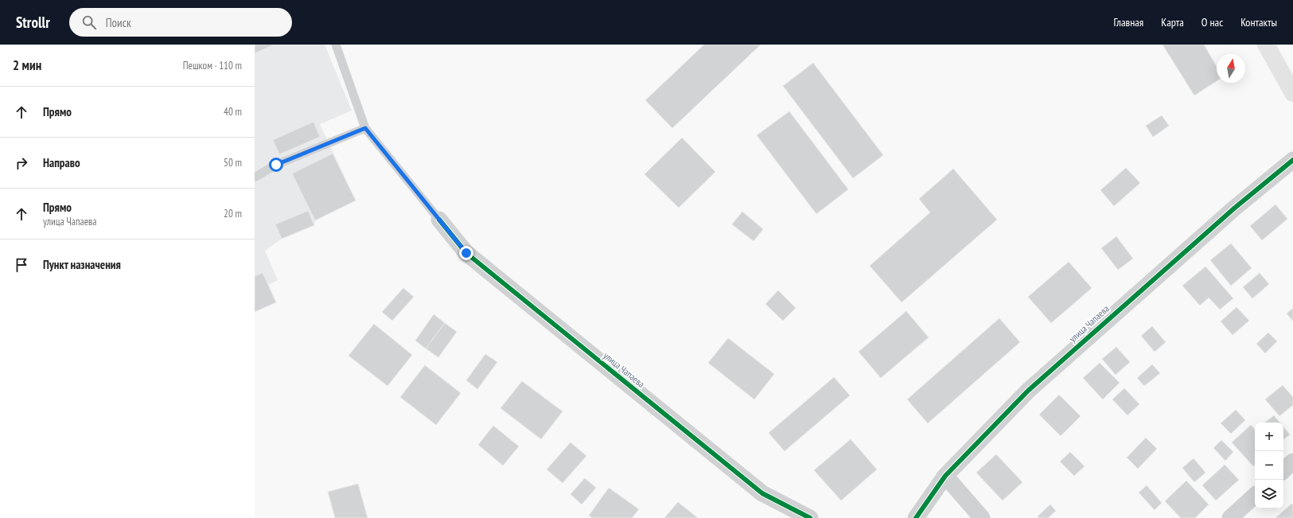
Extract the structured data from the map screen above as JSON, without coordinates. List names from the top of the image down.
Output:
{
  "streets": {
    "street": ["улица Чапаева"]
  },
  "north": "top",
  "page": {
    "header": "Strollr",
    "search": "Поиск",
    "nav": [
      "Главная",
      "Карта",
      "О нас",
      "Контакты"
    ],
    "heading": ["2 мин", "Пешком · 110 m"],
    "list": [
      ["Прямо", "40 m"],
      ["Направо", "50 m"],
      ["Прямо", "улица Чапаева", "20 m"],
      "Пункт назначения"
    ],
    "map_buttons": ["+", "−"]
  }
}
